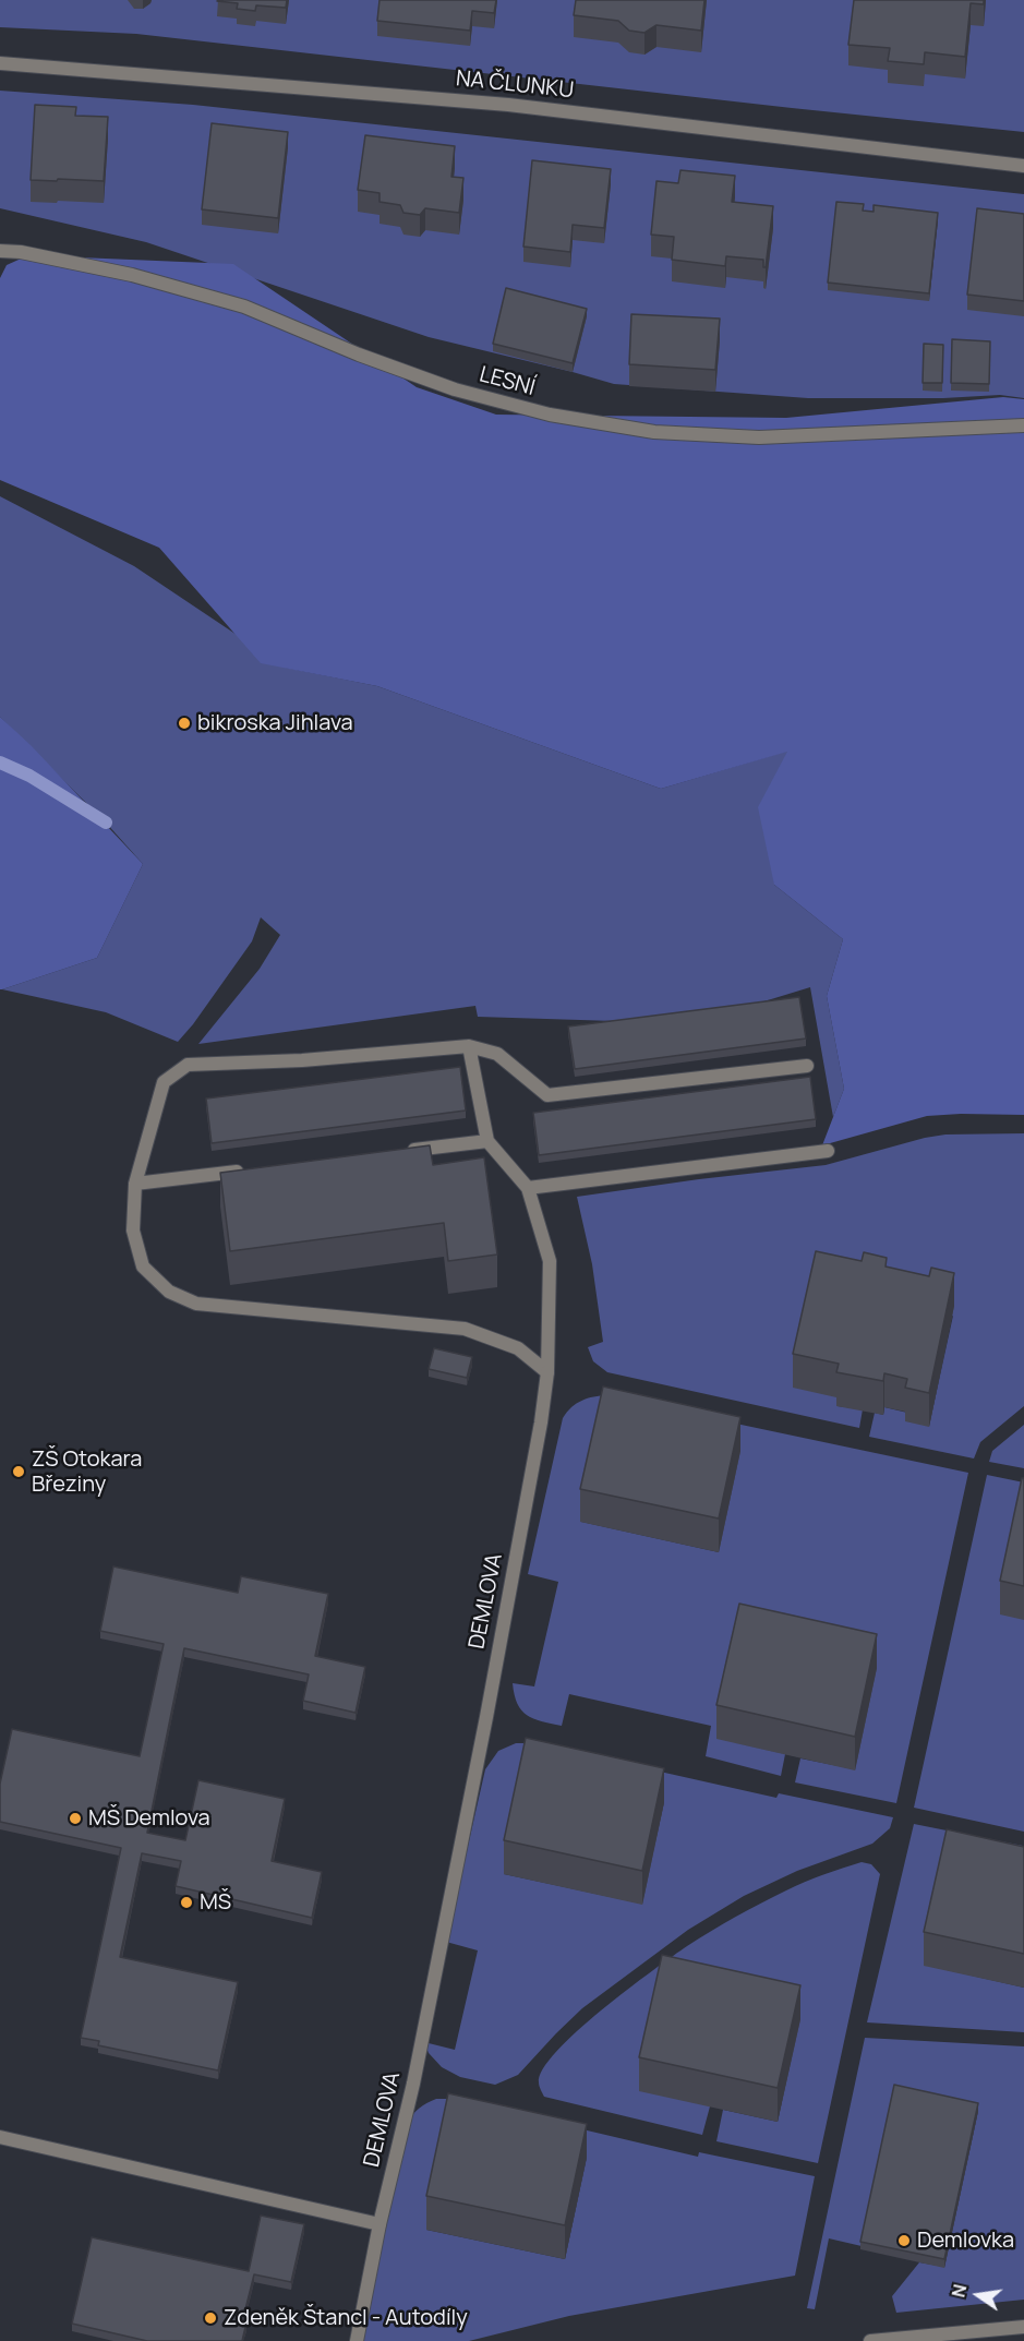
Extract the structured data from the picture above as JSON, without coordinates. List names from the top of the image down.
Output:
{
  "streets": {
    "street": ["NA ČLUNKU", "LESNÍ", "DEMLOVA"]
  },
  "places": [
    "bikroska Jihlava",
    "ZŠ Otokara Březiny",
    "MŠ Demlova",
    "MŠ",
    "Demlovka",
    "Zdeněk Štancl - Autodíly"
  ],
  "north": "left"
}
